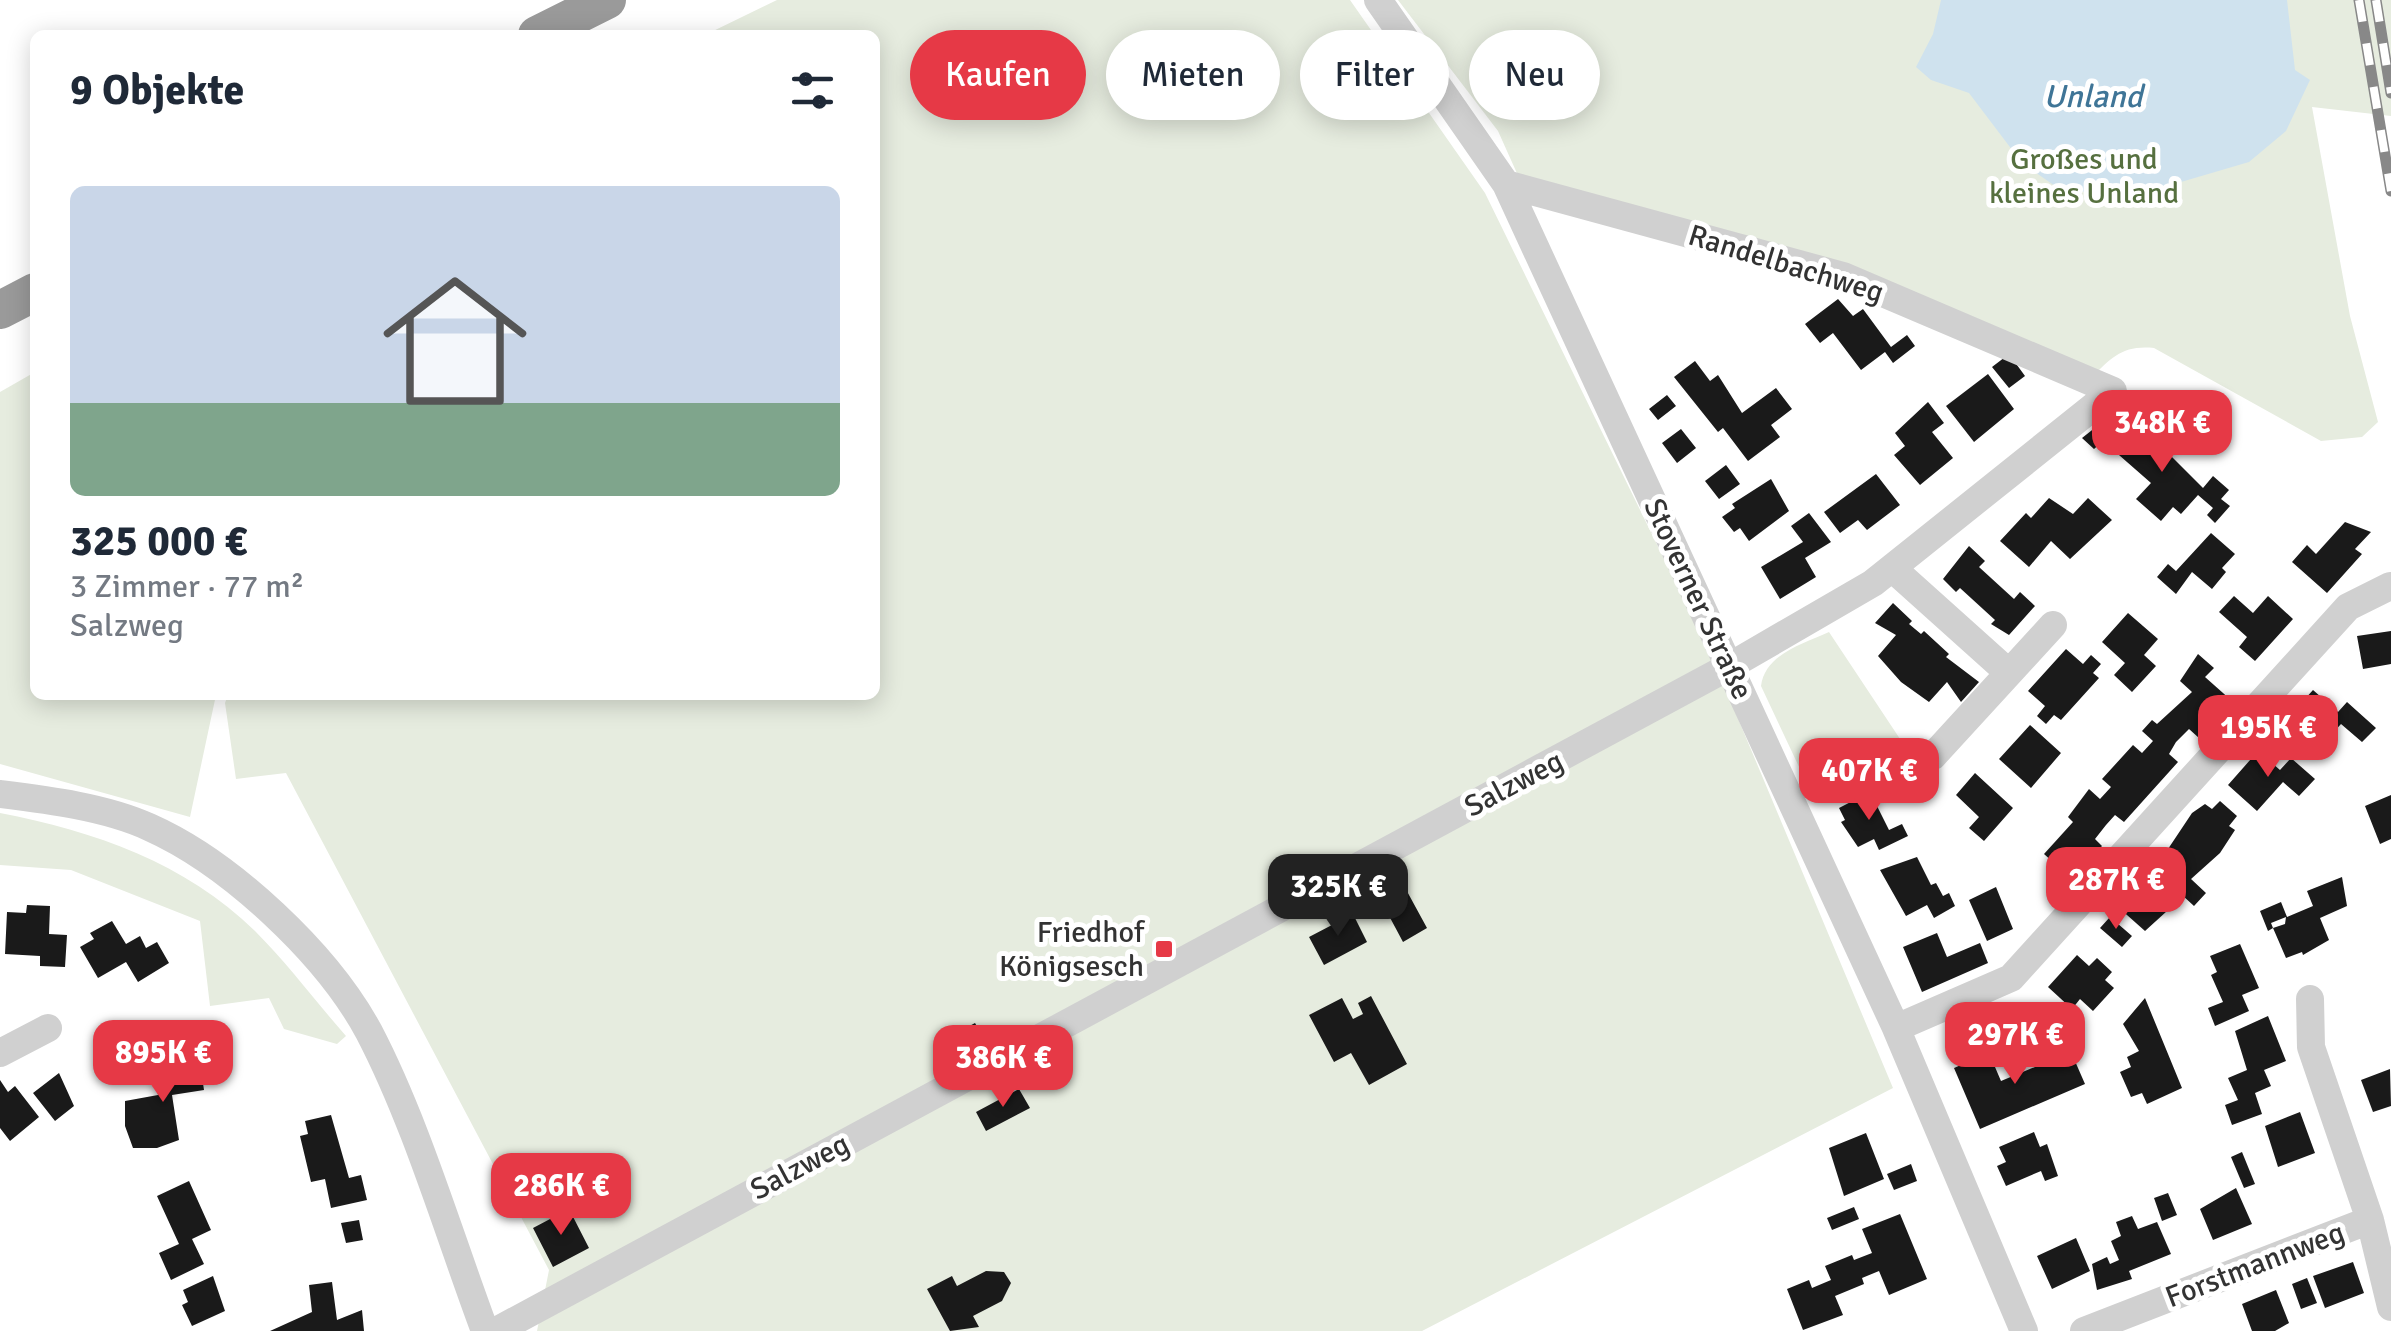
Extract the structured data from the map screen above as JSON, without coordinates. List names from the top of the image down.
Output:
{
  "streets": {
    "street": [
      "Randelbachweg",
      "Stoverner Straße",
      "Salzweg",
      "Forstmannweg"
    ]
  },
  "crossings": [
    ["Randelbachweg", "Stoverner Straße"],
    ["Randelbachweg", "Salzweg"],
    ["Stoverner Straße", "Salzweg"]
  ],
  "water": ["Unland"],
  "parks": ["Großes und kleines Unland"],
  "places": {
    "transit": ["Friedhof Königsesch"]
  },
  "page": {
    "chip": [
      "Kaufen",
      "Mieten",
      "Filter",
      "Neu"
    ],
    "heading": "9 Objekte",
    "list": [
      {
        "name": "325 000 €",
        "note": "3 Zimmer · 77 m² · Salzweg"
      }
    ],
    "price": [
      "348K €",
      "195K €",
      "407K €",
      "287K €",
      "325K €",
      "297K €",
      "895K €",
      "386K €",
      "286K €"
    ]
  }
}
